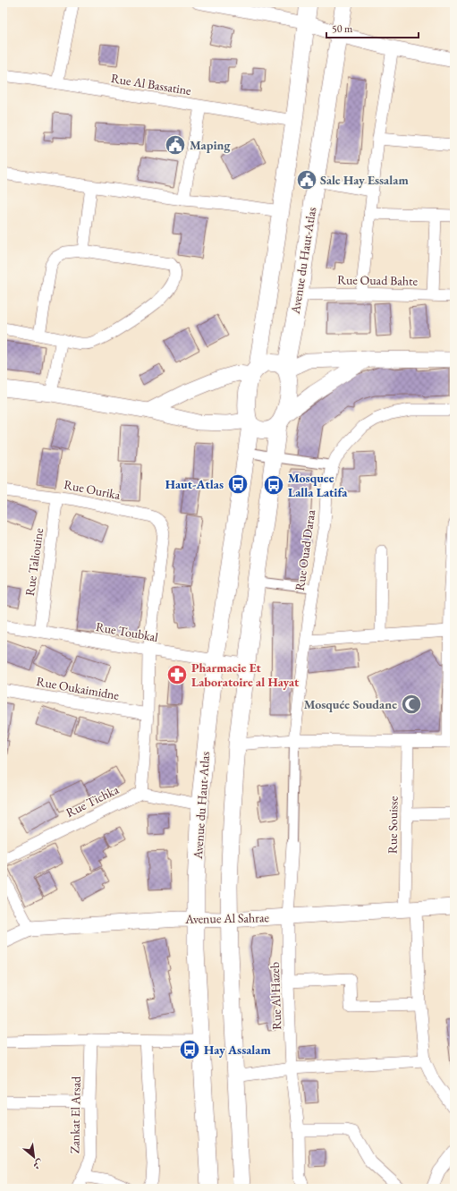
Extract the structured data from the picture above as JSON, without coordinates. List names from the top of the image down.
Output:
{
  "streets": {
    "main road": ["Avenue du Haut-Atlas"],
    "street": [
      "Rue Al Bassatine",
      "Rue Ouad Bahte",
      "Rue Ourika",
      "Rue Ouad Daraa",
      "Rue Taliouine",
      "Rue Toubkal",
      "Rue Oukaimidne",
      "Rue Tichka",
      "Rue Souisse",
      "Avenue Al Sahrae",
      "Rue Al Hazeb",
      "Zankat El Arsad"
    ]
  },
  "crossings": [
    ["Avenue du Haut-Atlas", "Rue Ouad Bahte"],
    ["Avenue du Haut-Atlas", "Rue Toubkal"],
    ["Avenue du Haut-Atlas", "Avenue Al Sahrae"],
    ["Rue Ourika", "Rue Taliouine"],
    ["Rue Ourika", "Rue Toubkal"],
    ["Rue Taliouine", "Rue Toubkal"],
    ["Rue Souisse", "Avenue Al Sahrae"],
    ["Avenue Al Sahrae", "Rue Al Hazeb"]
  ],
  "places": {
    "public building": ["Maping", "Sale Hay Essalam"],
    "bus stop": ["Haut-Atlas", "Mosquee Lalla Latifa", "Hay Assalam"],
    "pharmacy": ["Pharmacie Et Laboratoire al Hayat"],
    "mosque": ["Mosquée Soudane"]
  },
  "scale_bar": "50 m",
  "north": "bottom right"
}
